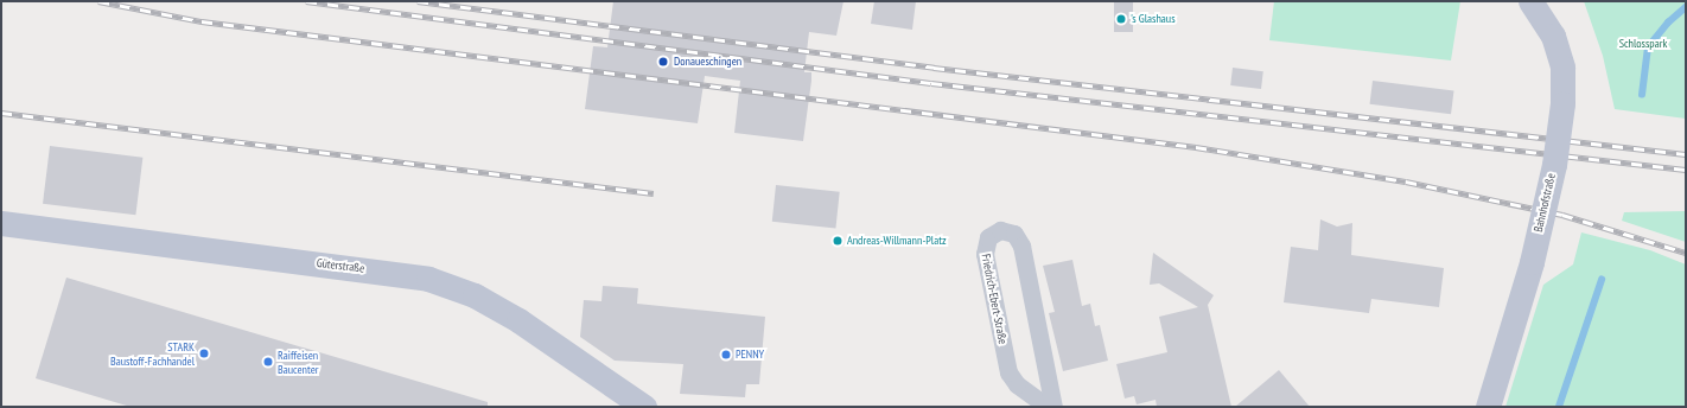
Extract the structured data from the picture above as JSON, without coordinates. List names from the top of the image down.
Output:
{
  "streets": {
    "main road": ["Bahnhofstraße", "Güterstraße"],
    "street": ["Friedrich-Ebert-Straße"]
  },
  "parks": ["Schlosspark"],
  "places": [
    "'s Glashaus",
    "Donaueschingen",
    "Andreas-Willmann-Platz",
    "STARK Baustoff-Fachhandel",
    "PENNY",
    "Raiffeisen Baucenter"
  ]
}
